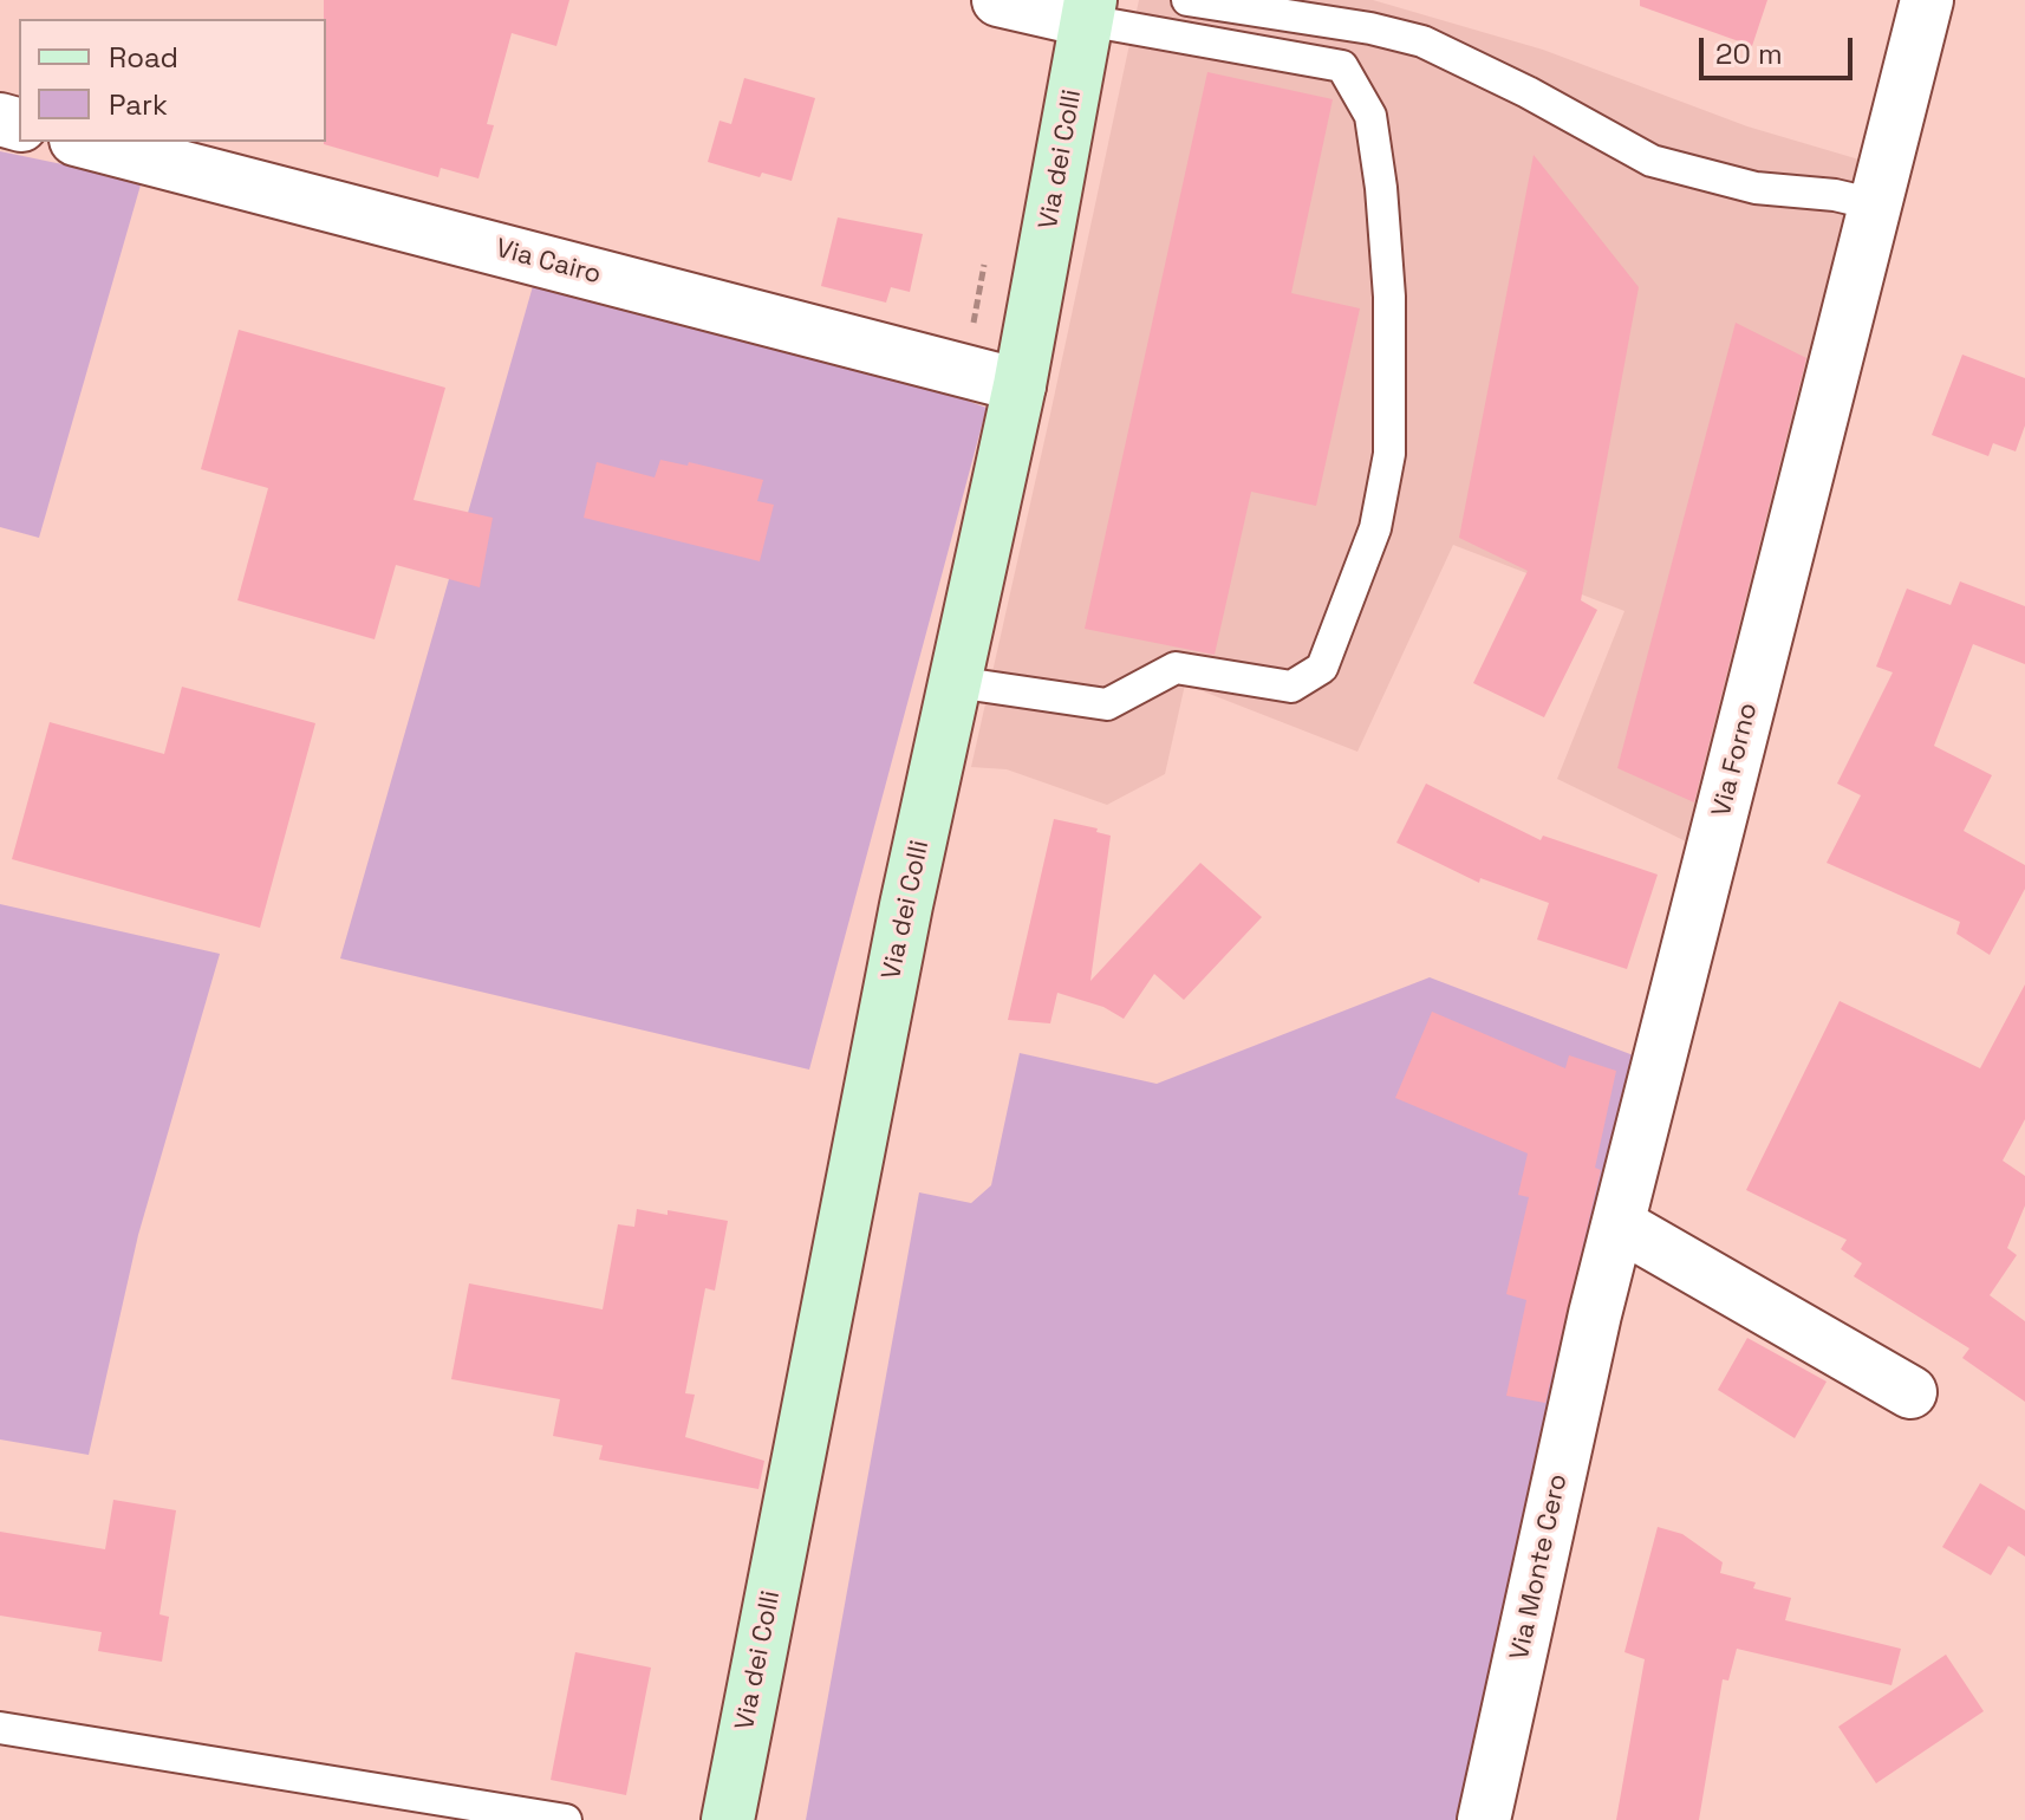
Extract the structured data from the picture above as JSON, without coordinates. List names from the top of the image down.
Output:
{
  "streets": {
    "main road": ["Via dei Colli"],
    "street": ["Via Cairo", "Via Forno", "Via Monte Cero"]
  },
  "crossings": [
    ["Via dei Colli", "Via Cairo"],
    ["Via Forno", "Via Monte Cero"]
  ],
  "legend": ["Road", "Park"],
  "scale_bar": "20 m"
}
